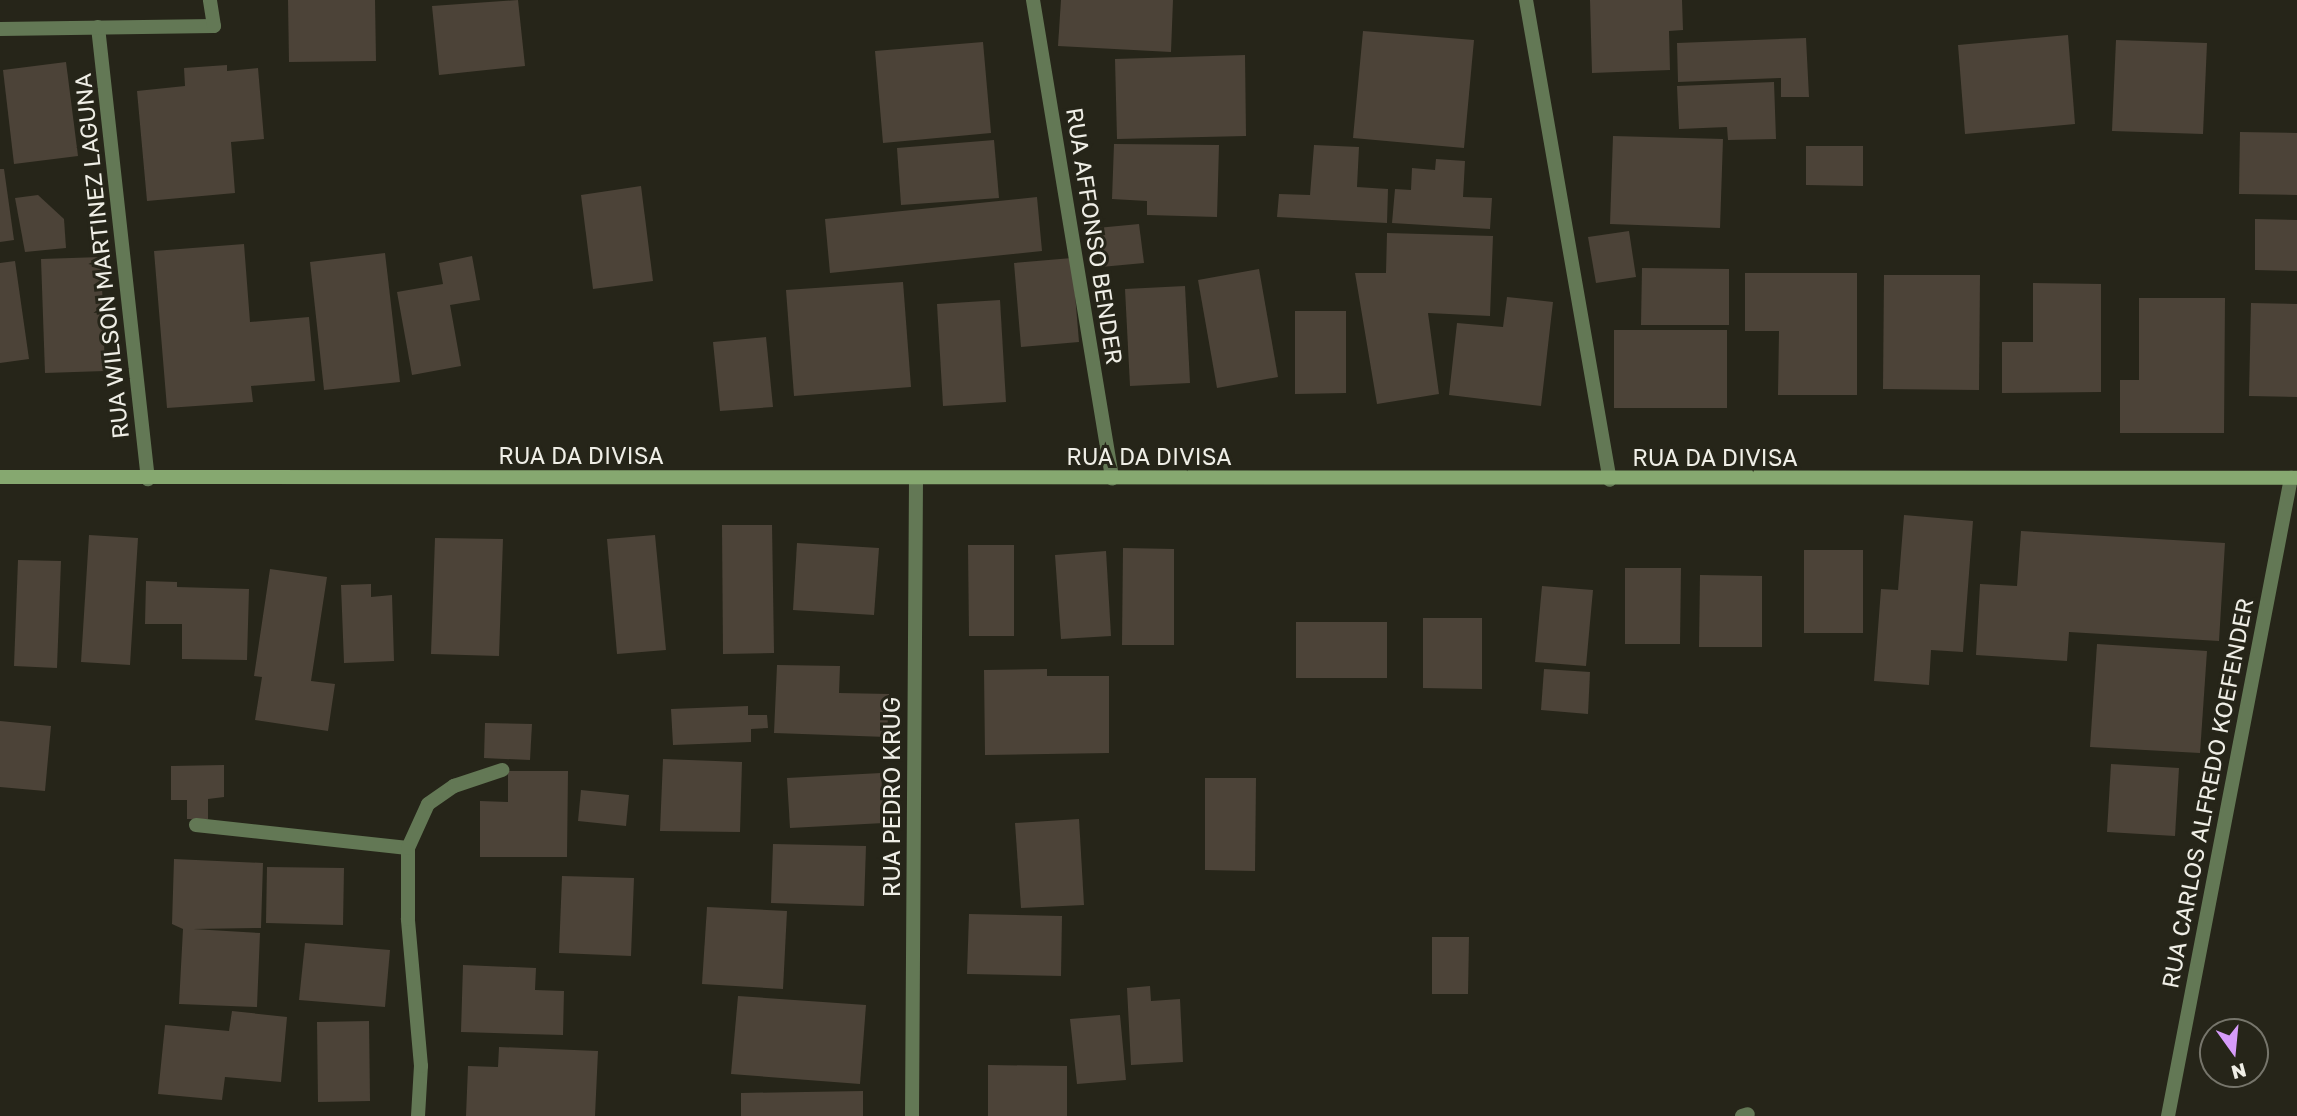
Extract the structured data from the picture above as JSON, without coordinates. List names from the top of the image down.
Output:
{
  "streets": {
    "street": [
      "RUA AFFONSO BENDER",
      "RUA WILSON MARTINEZ LAGUNA",
      "RUA DA DIVISA",
      "RUA CARLOS ALFREDO KOEFENDER",
      "RUA PEDRO KRUG"
    ]
  },
  "crossings": [
    ["RUA AFFONSO BENDER", "RUA DA DIVISA"],
    ["RUA WILSON MARTINEZ LAGUNA", "RUA DA DIVISA"],
    ["RUA DA DIVISA", "RUA CARLOS ALFREDO KOEFENDER"],
    ["RUA DA DIVISA", "RUA PEDRO KRUG"]
  ],
  "north": "bottom"
}
